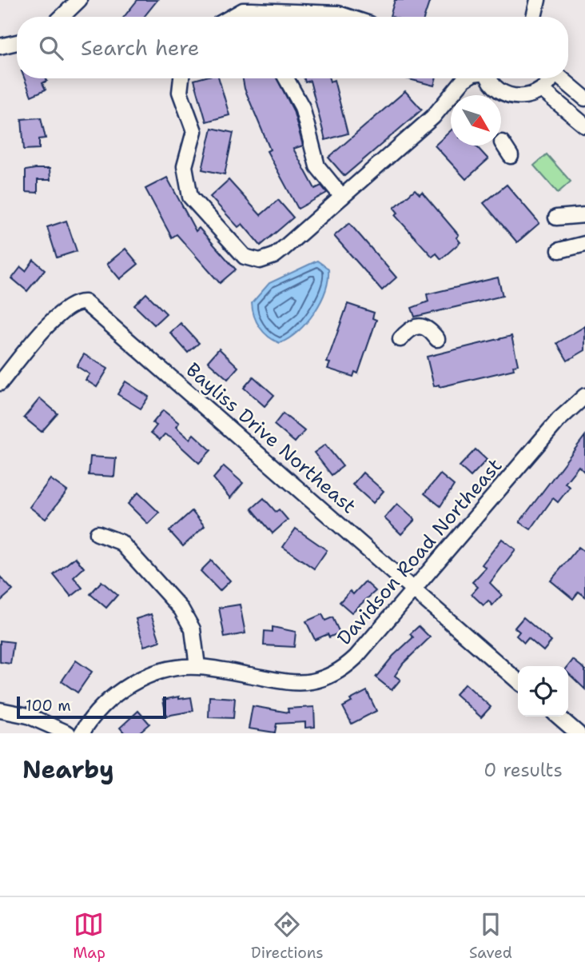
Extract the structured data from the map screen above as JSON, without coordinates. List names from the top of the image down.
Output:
{
  "streets": {
    "street": ["Bayliss Drive Northeast", "Davidson Road Northeast"]
  },
  "crossings": [
    ["Bayliss Drive Northeast", "Davidson Road Northeast"]
  ],
  "scale_bar": "100 m",
  "north": "bottom right",
  "page": {
    "search": "Search here",
    "scale": "100 m",
    "heading": ["Nearby", "0 results"],
    "nav": ["Map", "Directions", "Saved"]
  }
}
